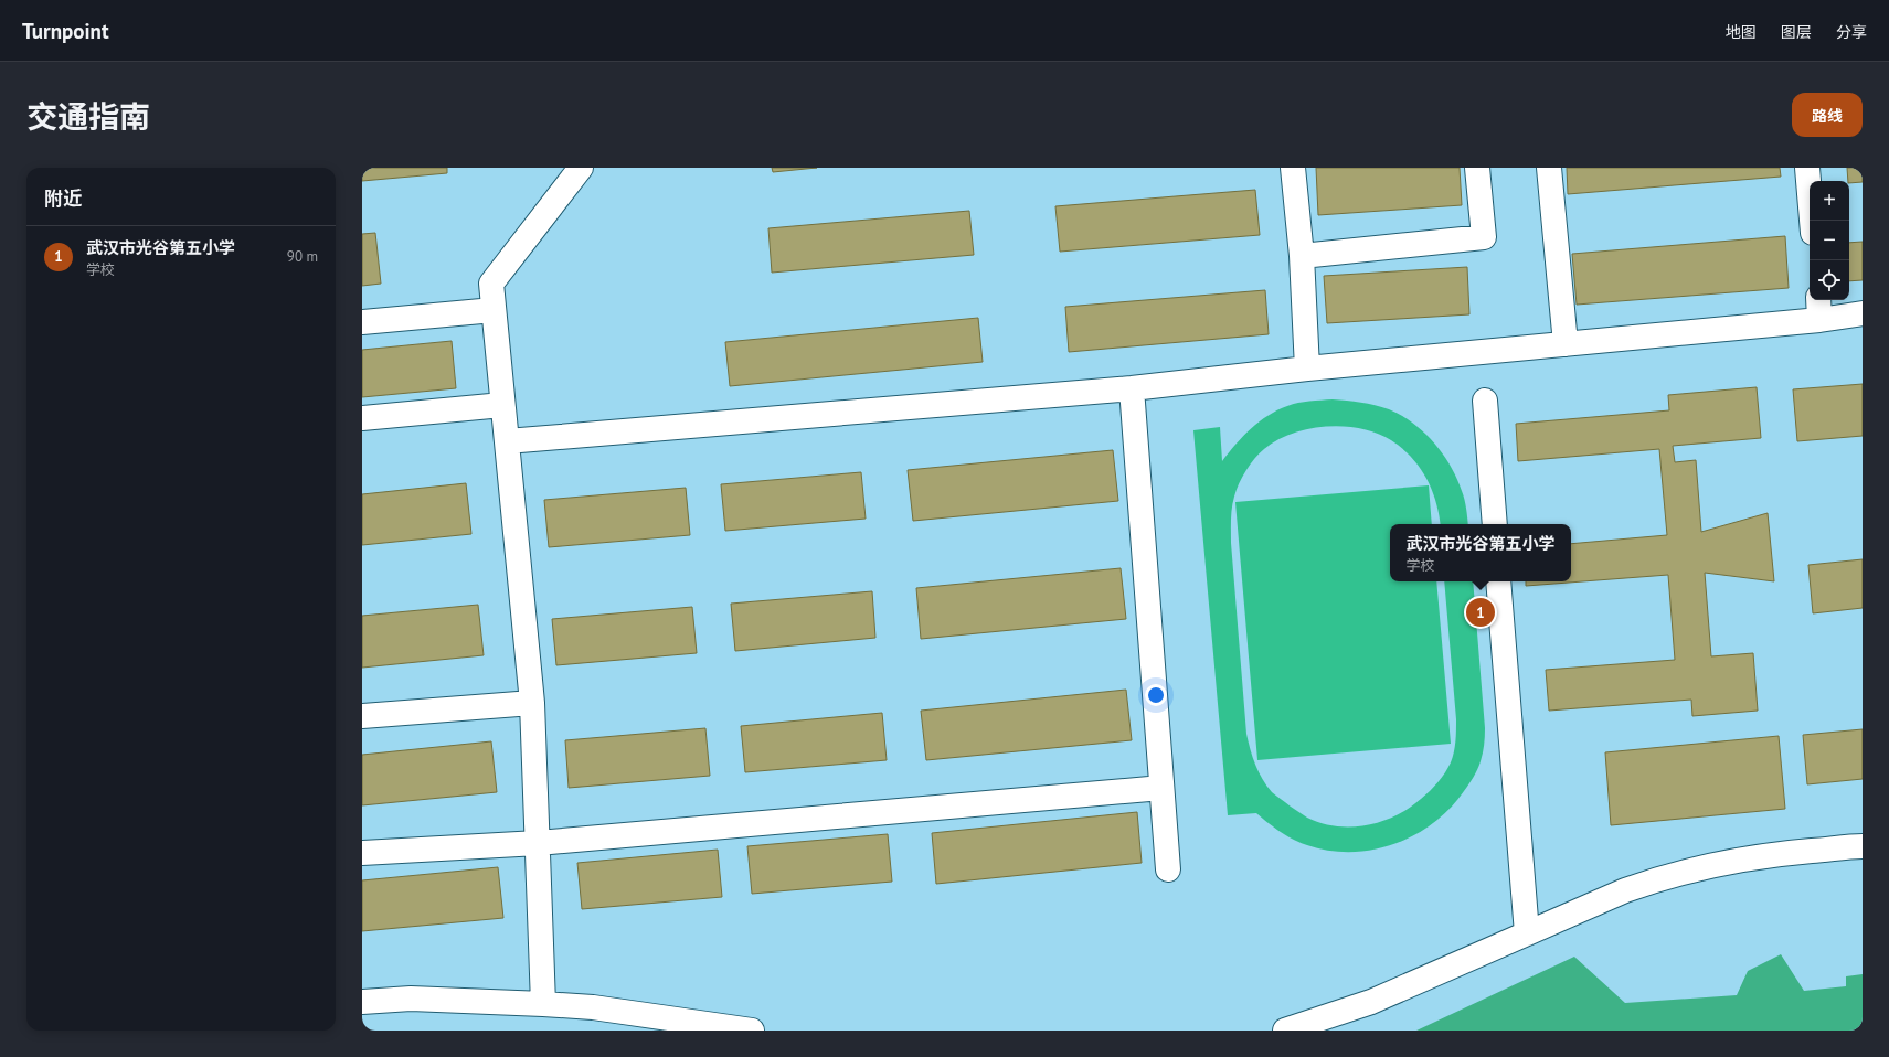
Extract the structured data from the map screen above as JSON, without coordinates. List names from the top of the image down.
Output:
{
  "page": {
    "header": "Turnpoint",
    "nav": ["地图", "图层", "分享"],
    "title": "交通指南",
    "buttons": "路线",
    "heading": "附近",
    "map_buttons": ["+", "−"],
    "list": [
      {
        "mark": "1",
        "name": "武汉市光谷第五小学",
        "note": "学校",
        "value": "90 m"
      }
    ],
    "popup": ["武汉市光谷第五小学", "学校"],
    "pins": "1"
  }
}
